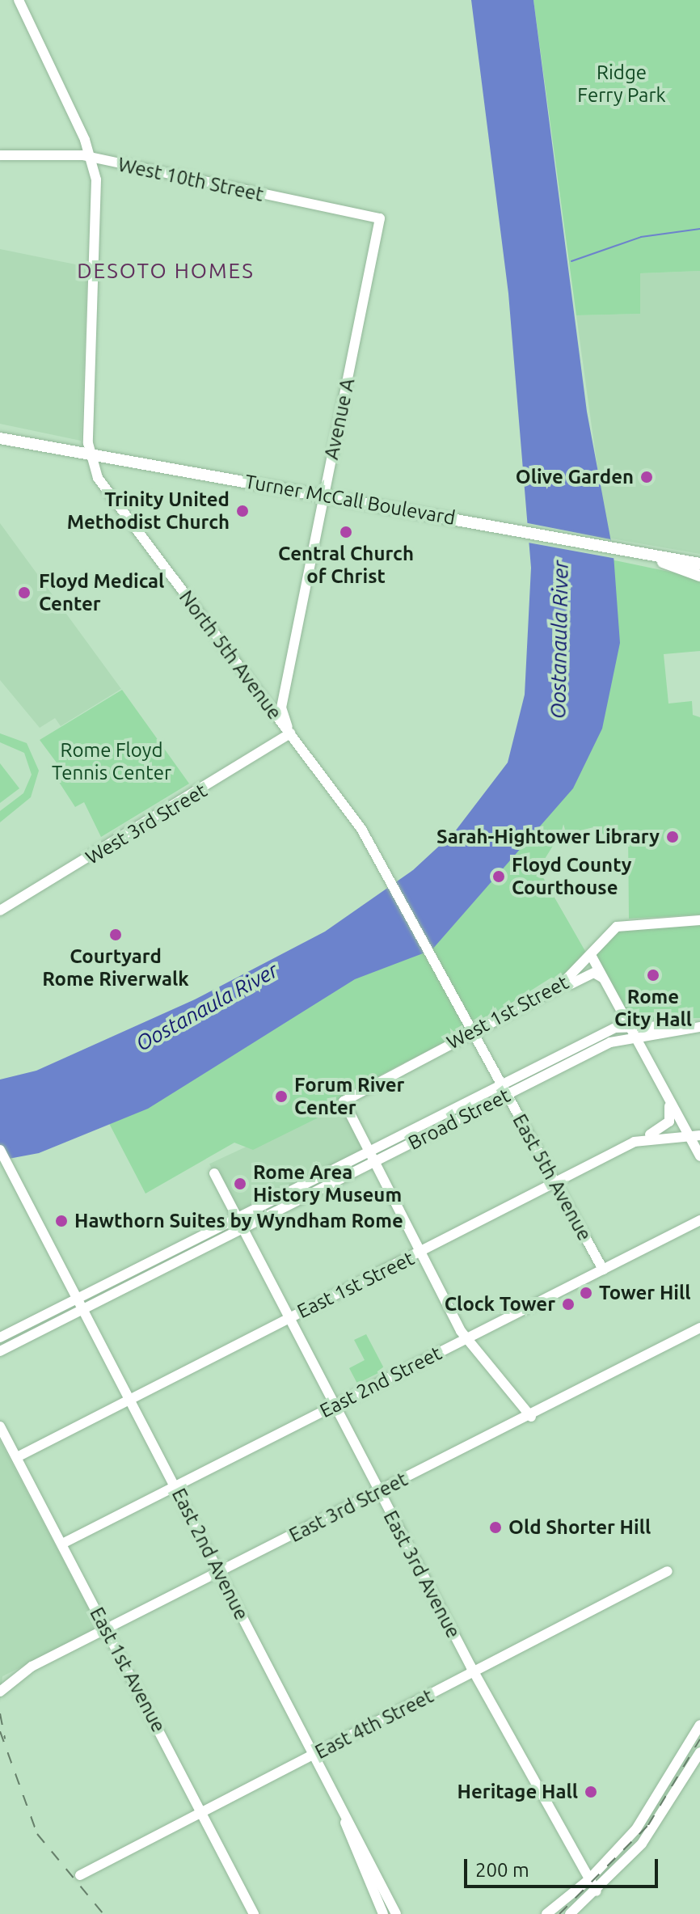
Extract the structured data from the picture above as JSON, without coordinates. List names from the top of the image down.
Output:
{
  "streets": {
    "main road": ["Turner McCall Boulevard"],
    "street": [
      "West 10th Street",
      "Avenue A",
      "North 5th Avenue",
      "West 3rd Street",
      "West 1st Street",
      "Broad Street",
      "East 5th Avenue",
      "East 1st Street",
      "East 2nd Street",
      "East 3rd Street",
      "East 2nd Avenue",
      "East 3rd Avenue",
      "East 1st Avenue",
      "East 4th Street"
    ]
  },
  "crossings": [
    ["West 10th Street", "Avenue A"],
    ["West 10th Street", "North 5th Avenue"],
    ["Avenue A", "Turner McCall Boulevard"],
    ["Avenue A", "North 5th Avenue"],
    ["Avenue A", "West 3rd Street"],
    ["Turner McCall Boulevard", "North 5th Avenue"],
    ["North 5th Avenue", "West 3rd Street"],
    ["North 5th Avenue", "East 5th Avenue"],
    ["West 1st Street", "Broad Street"],
    ["West 1st Street", "East 5th Avenue"],
    ["Broad Street", "East 5th Avenue"],
    ["Broad Street", "East 2nd Avenue"],
    ["Broad Street", "East 3rd Avenue"],
    ["East 5th Avenue", "East 1st Street"],
    ["East 5th Avenue", "East 2nd Street"],
    ["East 1st Street", "East 2nd Avenue"],
    ["East 1st Street", "East 3rd Avenue"],
    ["East 1st Street", "East 1st Avenue"],
    ["East 2nd Street", "East 2nd Avenue"],
    ["East 2nd Street", "East 3rd Avenue"],
    ["East 2nd Street", "East 1st Avenue"],
    ["East 3rd Street", "East 2nd Avenue"],
    ["East 3rd Street", "East 3rd Avenue"],
    ["East 3rd Street", "East 1st Avenue"],
    ["East 2nd Avenue", "East 4th Street"],
    ["East 3rd Avenue", "East 4th Street"],
    ["East 1st Avenue", "East 4th Street"]
  ],
  "districts": ["DESOTO HOMES"],
  "water": ["Oostanaula River"],
  "parks": ["Ridge Ferry Park", "Rome Floyd Tennis Center"],
  "places": [
    "Olive Garden",
    "Trinity United Methodist Church",
    "Central Church of Christ",
    "Floyd Medical Center",
    "Sarah-Hightower Library",
    "Floyd County Courthouse",
    "Courtyard Rome Riverwalk",
    "Rome City Hall",
    "Forum River Center",
    "Rome Area History Museum",
    "Hawthorn Suites by Wyndham Rome",
    "Tower Hill",
    "Clock Tower",
    "Old Shorter Hill",
    "Heritage Hall"
  ],
  "scale_bar": "200 m"
}
